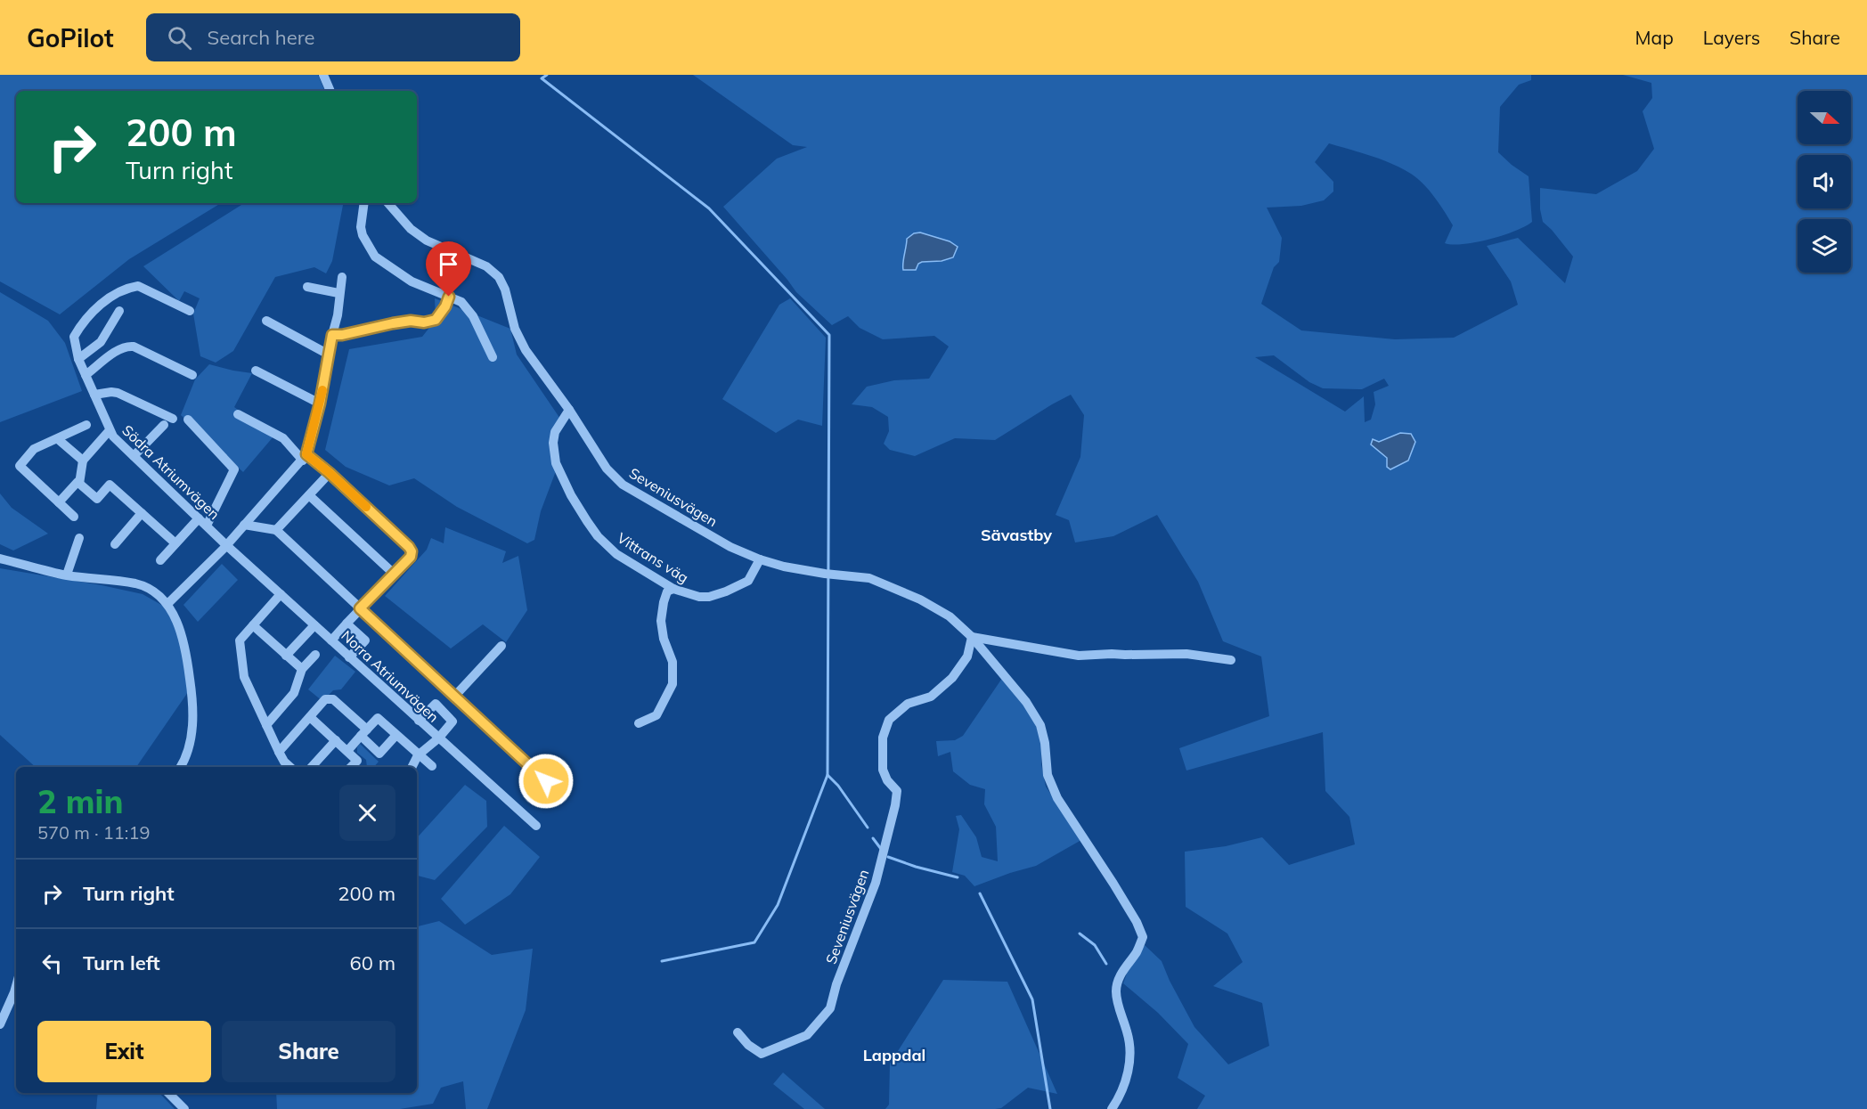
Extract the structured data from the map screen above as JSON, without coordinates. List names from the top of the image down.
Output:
{
  "streets": {
    "street": [
      "Södra Atriumvägen",
      "Seveniusvägen",
      "Vittrans väg",
      "Norra Atriumvägen"
    ]
  },
  "crossings": [
    ["Södra Atriumvägen", "Norra Atriumvägen"],
    ["Seveniusvägen", "Vittrans väg"]
  ],
  "districts": ["Sävastby", "Lappdal"],
  "north": "right",
  "page": {
    "header": "GoPilot",
    "search": "Search here",
    "nav": ["Map", "Layers", "Share"],
    "turn": ["200 m", "Turn right"],
    "heading": ["2 min", "570 m · 11:19"],
    "list": [
      {
        "name": "Turn right",
        "value": "200 m"
      },
      {
        "name": "Turn left",
        "value": "60 m"
      }
    ],
    "buttons": ["Exit", "Share"]
  }
}
